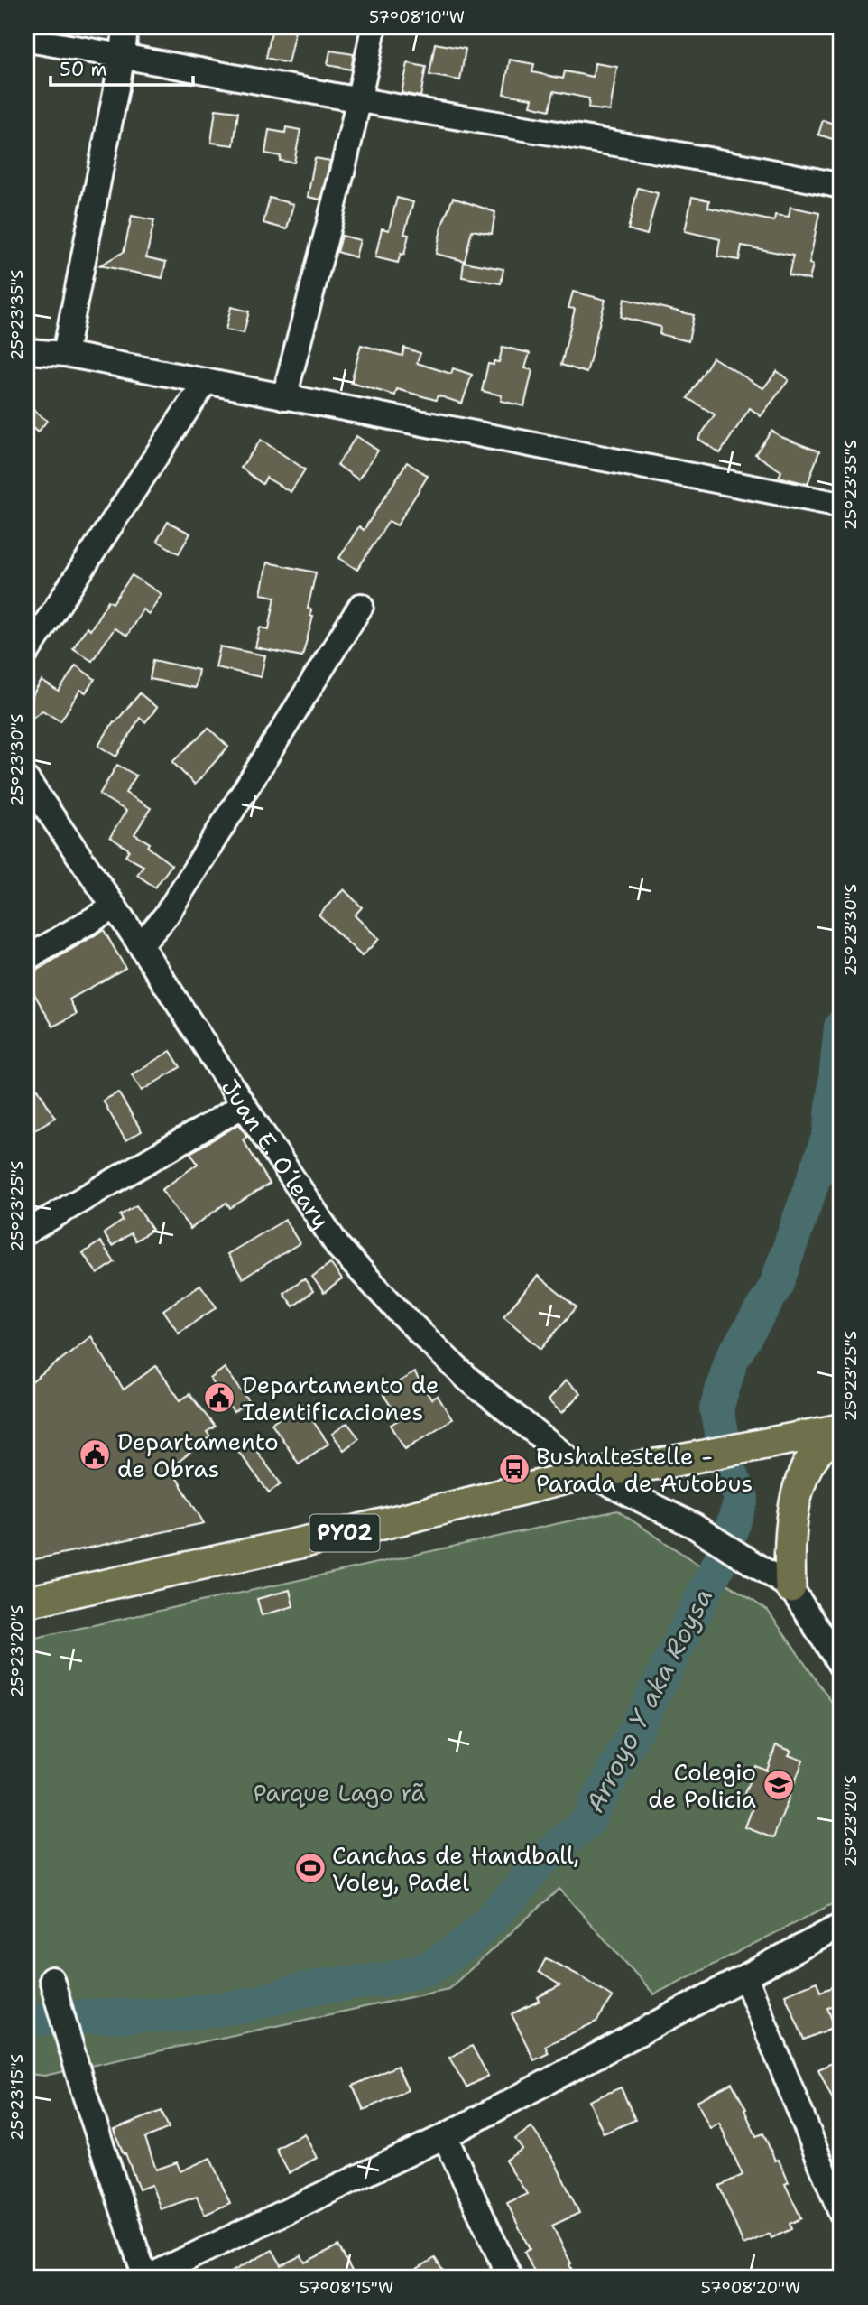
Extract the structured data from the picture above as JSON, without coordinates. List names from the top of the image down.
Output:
{
  "streets": {
    "main road": ["PY02"],
    "street": ["Juan E. O´leary"]
  },
  "crossings": [
    ["Juan E. O´leary", "PY02"]
  ],
  "water": ["Arroyo Y aka Roysa"],
  "parks": ["Parque Lago rã"],
  "places": {
    "public building": ["Departamento de Identificaciones", "Departamento de Obras"],
    "bus stop": ["Bushaltestelle - Parada de Autobus"],
    "school or university": ["Colegio de Policia"],
    "sports": ["Canchas de Handball, Voley, Padel"]
  },
  "scale_bar": "50 m",
  "coordinates": [
    "57°08'10\"W",
    "25°23'35\"S",
    "25°23'30\"S",
    "25°23'25\"S",
    "25°23'20\"S",
    "25°23'15\"S",
    "57°08'15\"W",
    "57°08'20\"W"
  ]
}
